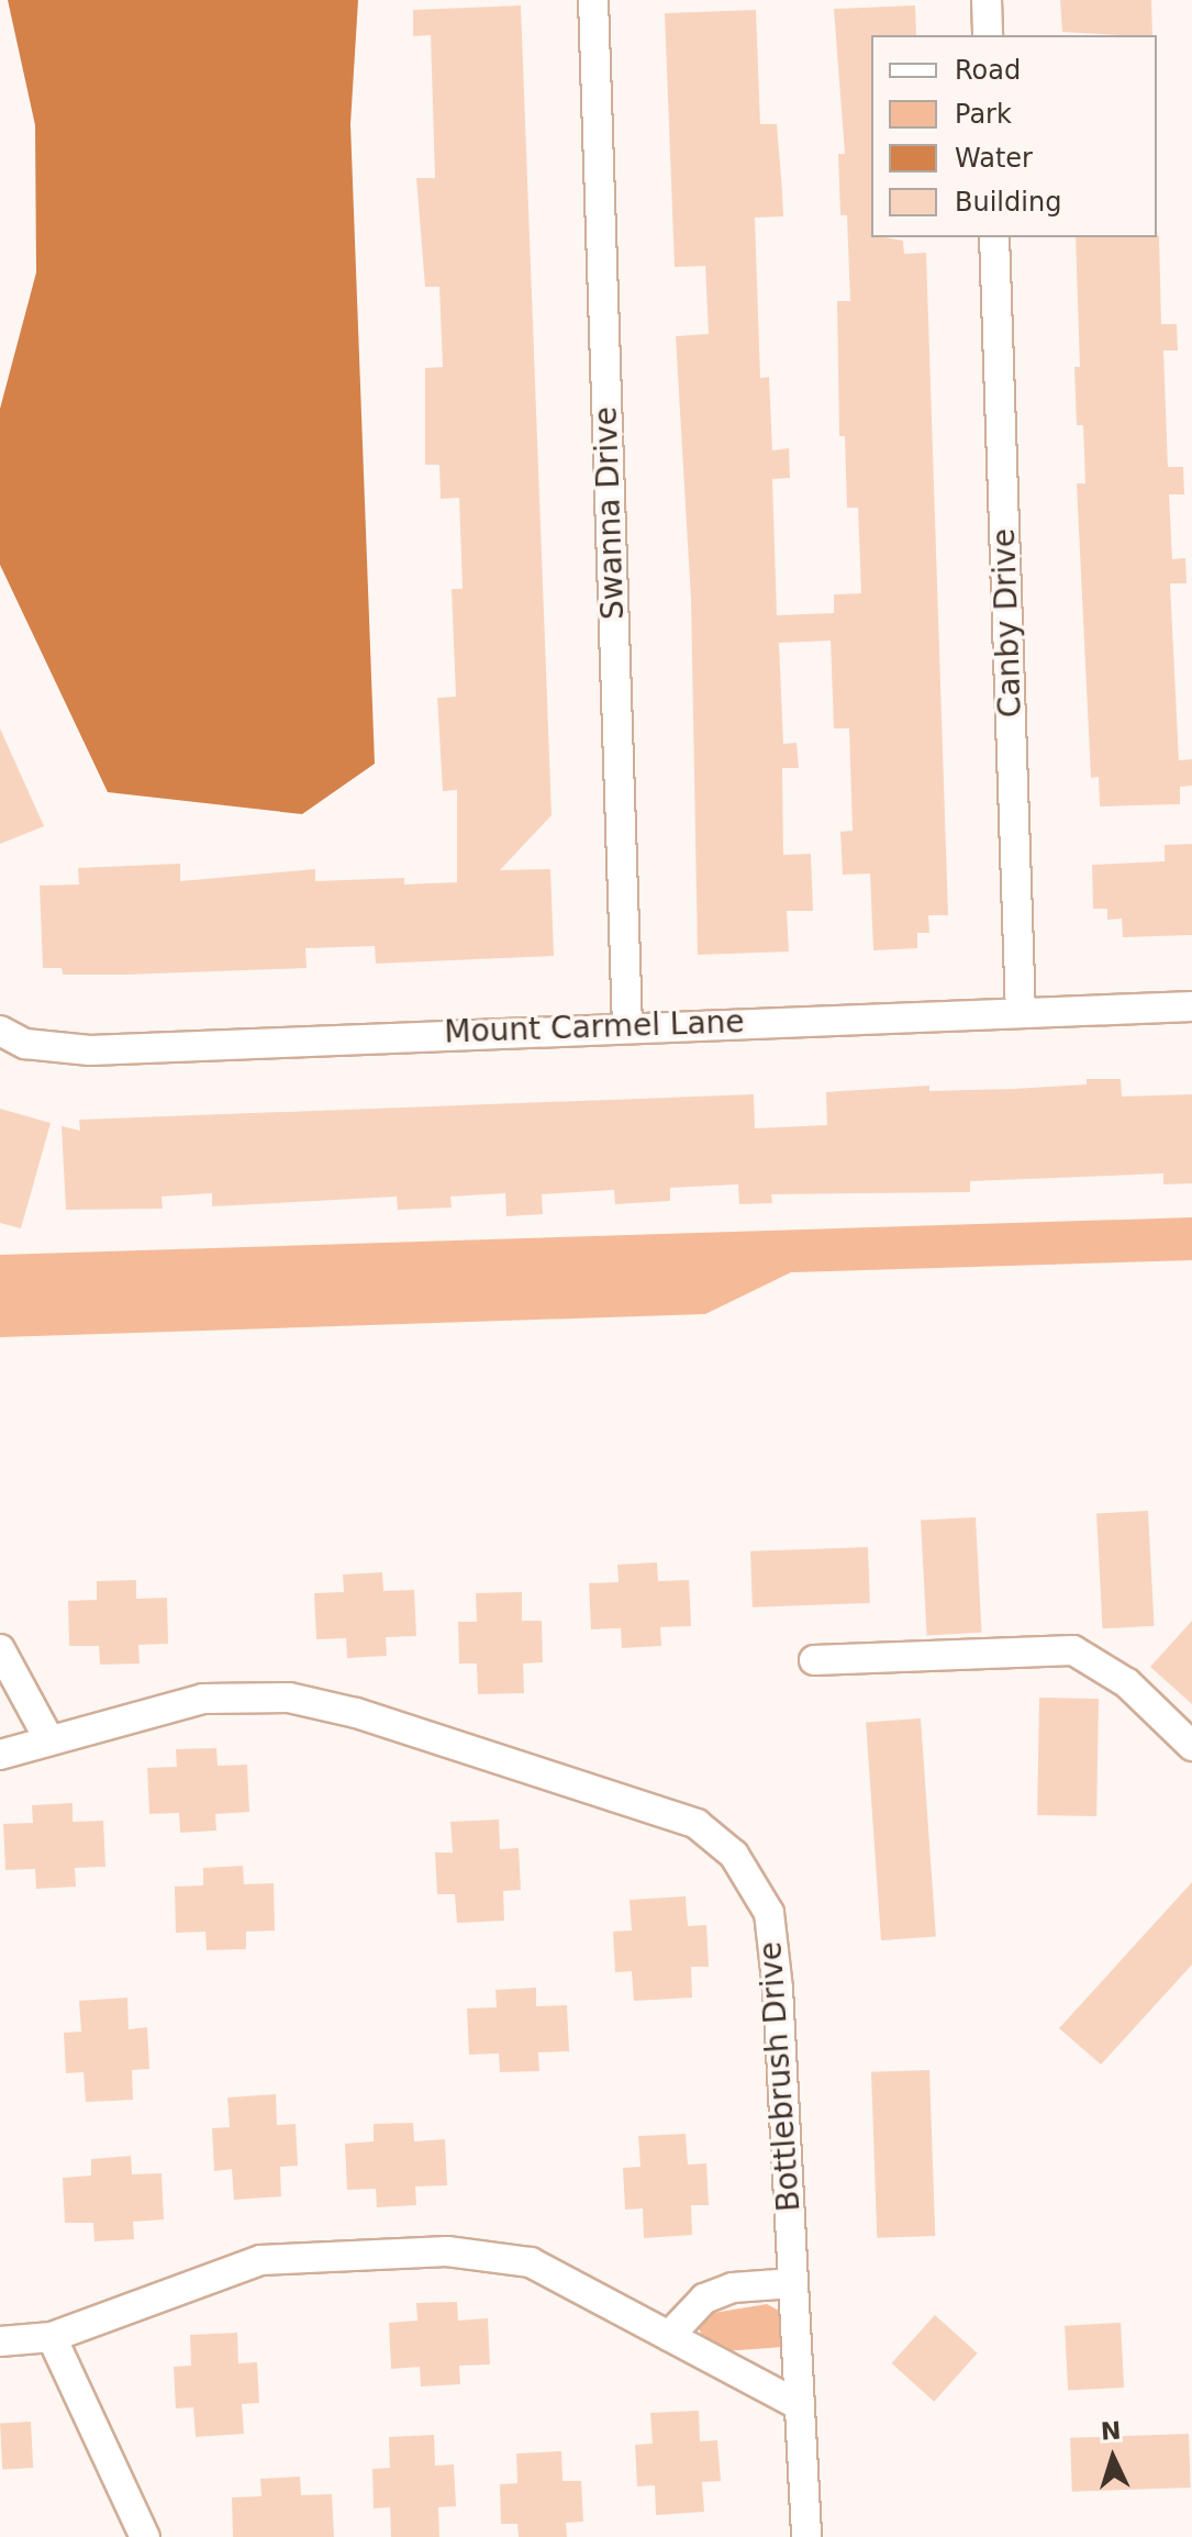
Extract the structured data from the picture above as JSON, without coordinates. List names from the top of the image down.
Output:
{
  "streets": {
    "street": [
      "Swanna Drive",
      "Canby Drive",
      "Mount Carmel Lane",
      "Bottlebrush Drive"
    ]
  },
  "crossings": [
    ["Swanna Drive", "Mount Carmel Lane"],
    ["Canby Drive", "Mount Carmel Lane"]
  ],
  "legend": [
    "Road",
    "Park",
    "Water",
    "Building"
  ],
  "north": "top"
}
